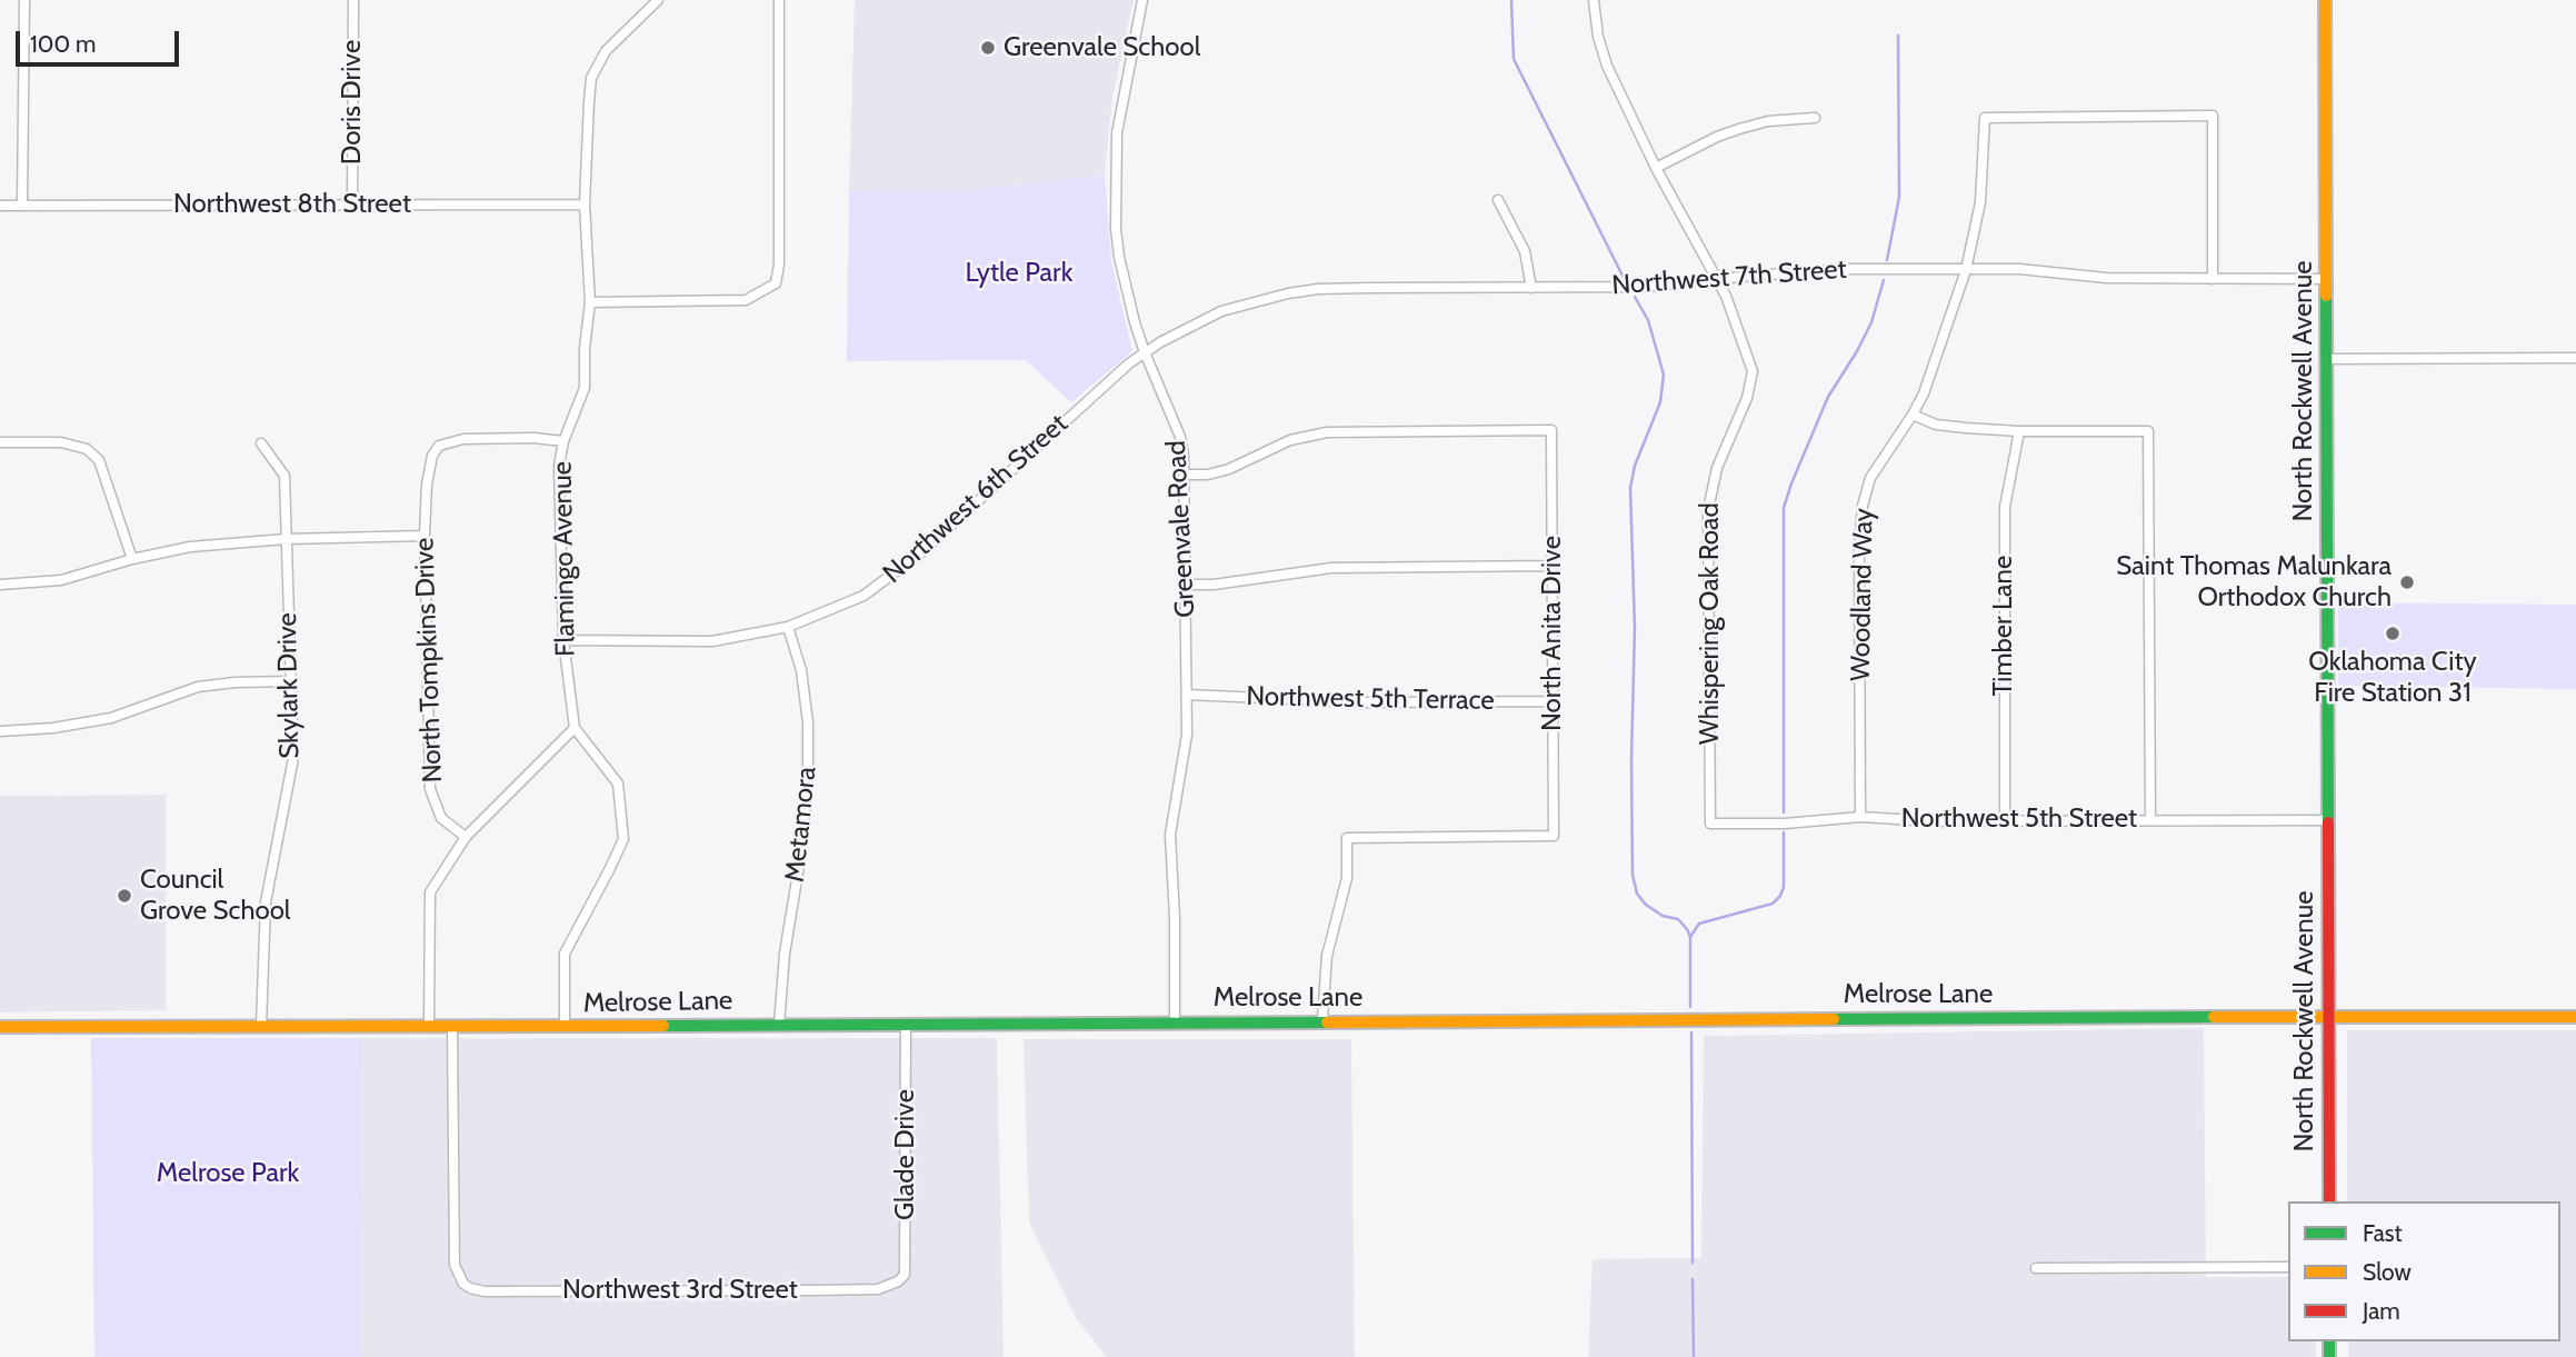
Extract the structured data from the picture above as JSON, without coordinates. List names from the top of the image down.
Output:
{
  "streets": {
    "street": [
      "Doris Drive",
      "Northwest 8th Street",
      "Northwest 7th Street",
      "North Rockwell Avenue",
      "Northwest 6th Street",
      "Greenvale Road",
      "Flamingo Avenue",
      "Woodland Way",
      "Whispering Oak Road",
      "Timber Lane",
      "North Anita Drive",
      "North Tompkins Drive",
      "Skylark Drive",
      "Northwest 5th Terrace",
      "Northwest 5th Street",
      "Metamora",
      "Melrose Lane",
      "Glade Drive",
      "Northwest 3rd Street"
    ]
  },
  "crossings": [
    ["Doris Drive", "Northwest 8th Street"],
    ["Northwest 8th Street", "Flamingo Avenue"],
    ["Northwest 7th Street", "North Rockwell Avenue"],
    ["Northwest 7th Street", "Northwest 6th Street"],
    ["Northwest 7th Street", "Greenvale Road"],
    ["Northwest 7th Street", "Woodland Way"],
    ["Northwest 7th Street", "Whispering Oak Road"],
    ["North Rockwell Avenue", "Northwest 5th Street"],
    ["North Rockwell Avenue", "Melrose Lane"],
    ["Northwest 6th Street", "Greenvale Road"],
    ["Northwest 6th Street", "Flamingo Avenue"],
    ["Northwest 6th Street", "Metamora"],
    ["Greenvale Road", "North Anita Drive"],
    ["Greenvale Road", "Northwest 5th Terrace"],
    ["Greenvale Road", "Melrose Lane"],
    ["Flamingo Avenue", "North Tompkins Drive"],
    ["Woodland Way", "Northwest 5th Street"],
    ["Whispering Oak Road", "Northwest 5th Street"],
    ["Timber Lane", "Northwest 5th Street"],
    ["North Anita Drive", "Northwest 5th Terrace"],
    ["North Anita Drive", "Melrose Lane"],
    ["Skylark Drive", "Melrose Lane"],
    ["Metamora", "Melrose Lane"],
    ["Melrose Lane", "Glade Drive"],
    ["Melrose Lane", "Northwest 3rd Street"],
    ["Glade Drive", "Northwest 3rd Street"]
  ],
  "parks": ["Lytle Park", "Melrose Park"],
  "places": [
    "Greenvale School",
    "Saint Thomas Malunkara Orthodox Church",
    "Oklahoma City Fire Station 31",
    "Council Grove School"
  ],
  "legend": ["Fast", "Slow", "Jam"],
  "scale_bar": "100 m"
}
